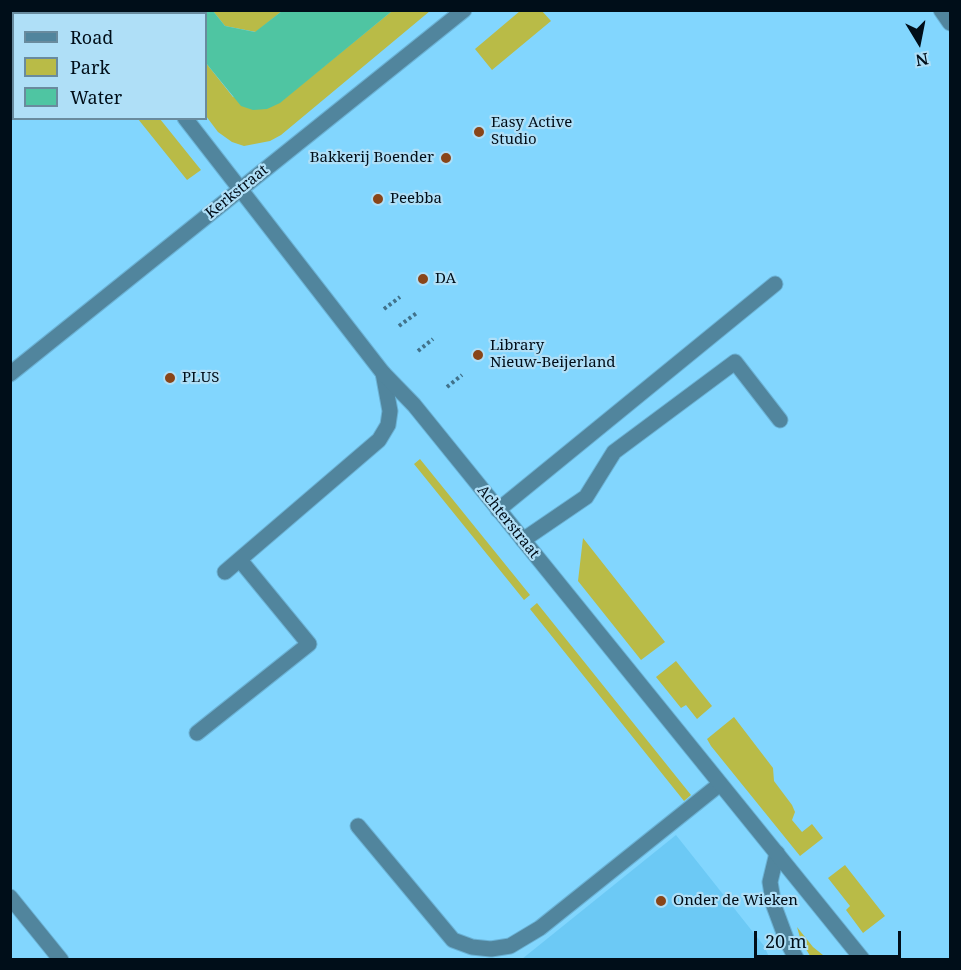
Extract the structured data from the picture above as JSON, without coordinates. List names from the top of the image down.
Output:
{
  "streets": {
    "street": ["Kerkstraat", "Achterstraat"]
  },
  "crossings": [
    ["Kerkstraat", "Achterstraat"]
  ],
  "places": [
    "Easy Active Studio",
    "Bakkerij Boender",
    "Peebba",
    "DA",
    "Library Nieuw-Beijerland",
    "PLUS",
    "Onder de Wieken"
  ],
  "legend": ["Road", "Park", "Water"],
  "scale_bar": "20 m",
  "north": "bottom"
}
